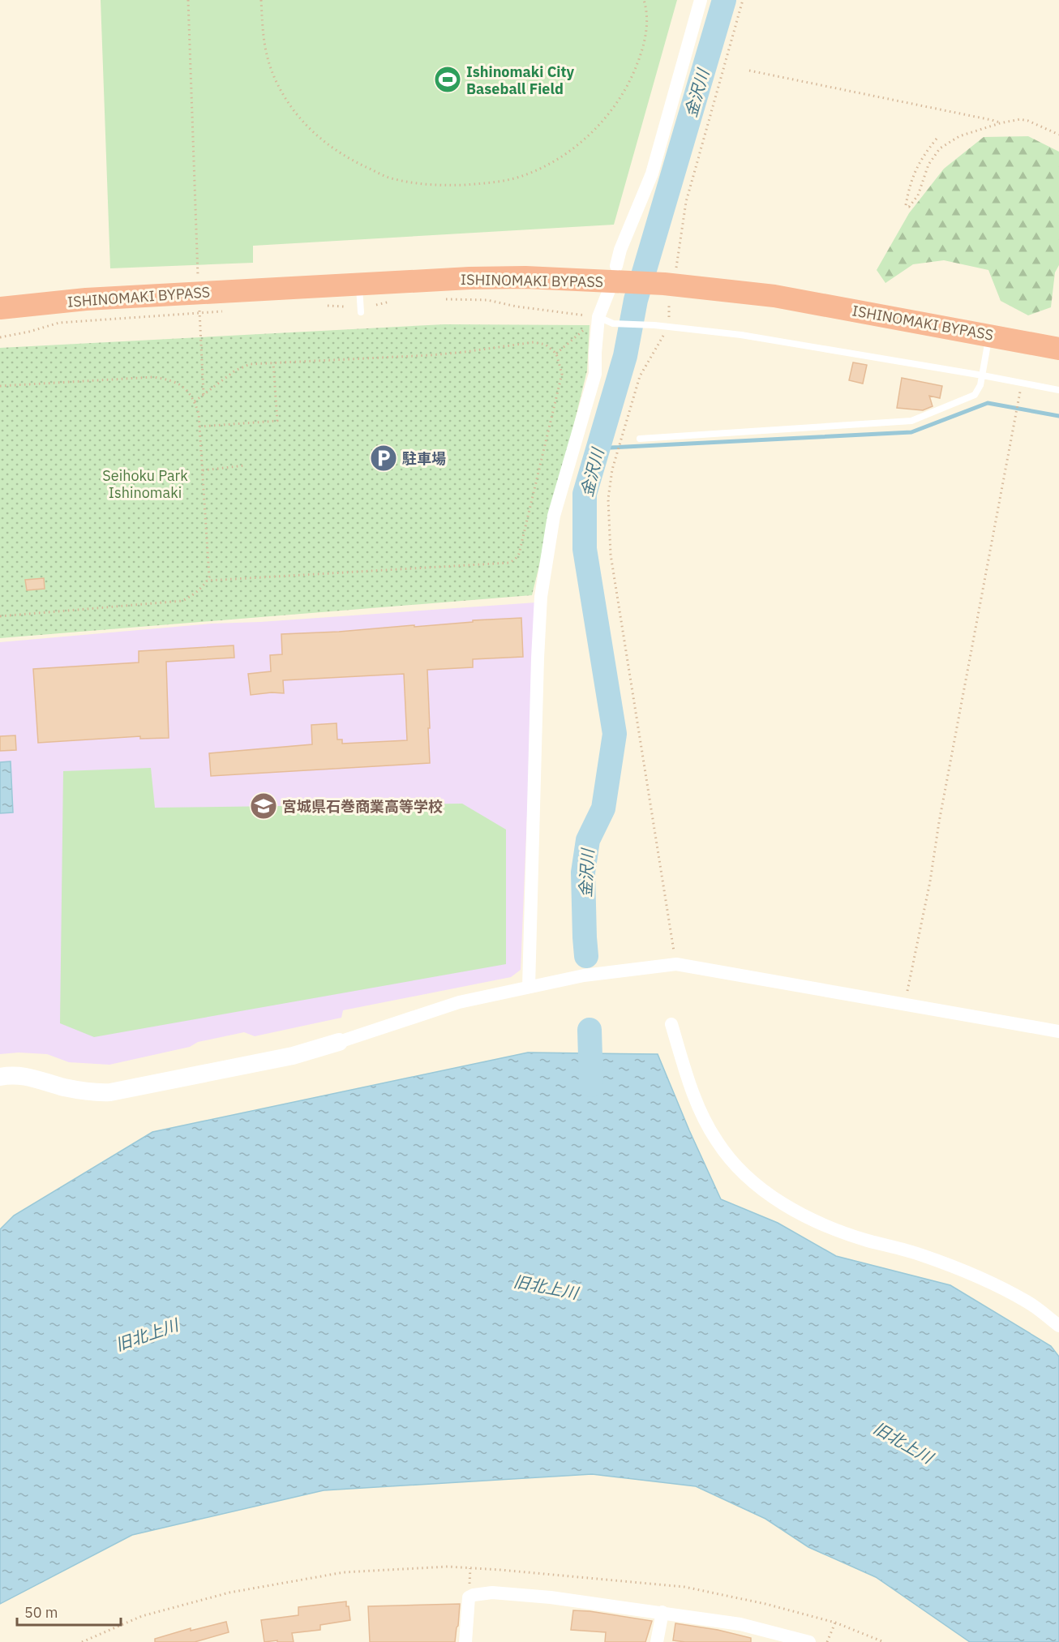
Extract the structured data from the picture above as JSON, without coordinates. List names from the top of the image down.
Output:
{
  "streets": {
    "highway": ["ISHINOMAKI BYPASS"]
  },
  "water": ["金沢川", "旧北上川"],
  "parks": ["Seihoku Park Ishinomaki"],
  "places": {
    "sports": ["Ishinomaki City Baseball Field"],
    "parking": ["駐車場"],
    "school or university": ["宮城県石巻商業高等学校"]
  },
  "scale_bar": "50 m"
}
